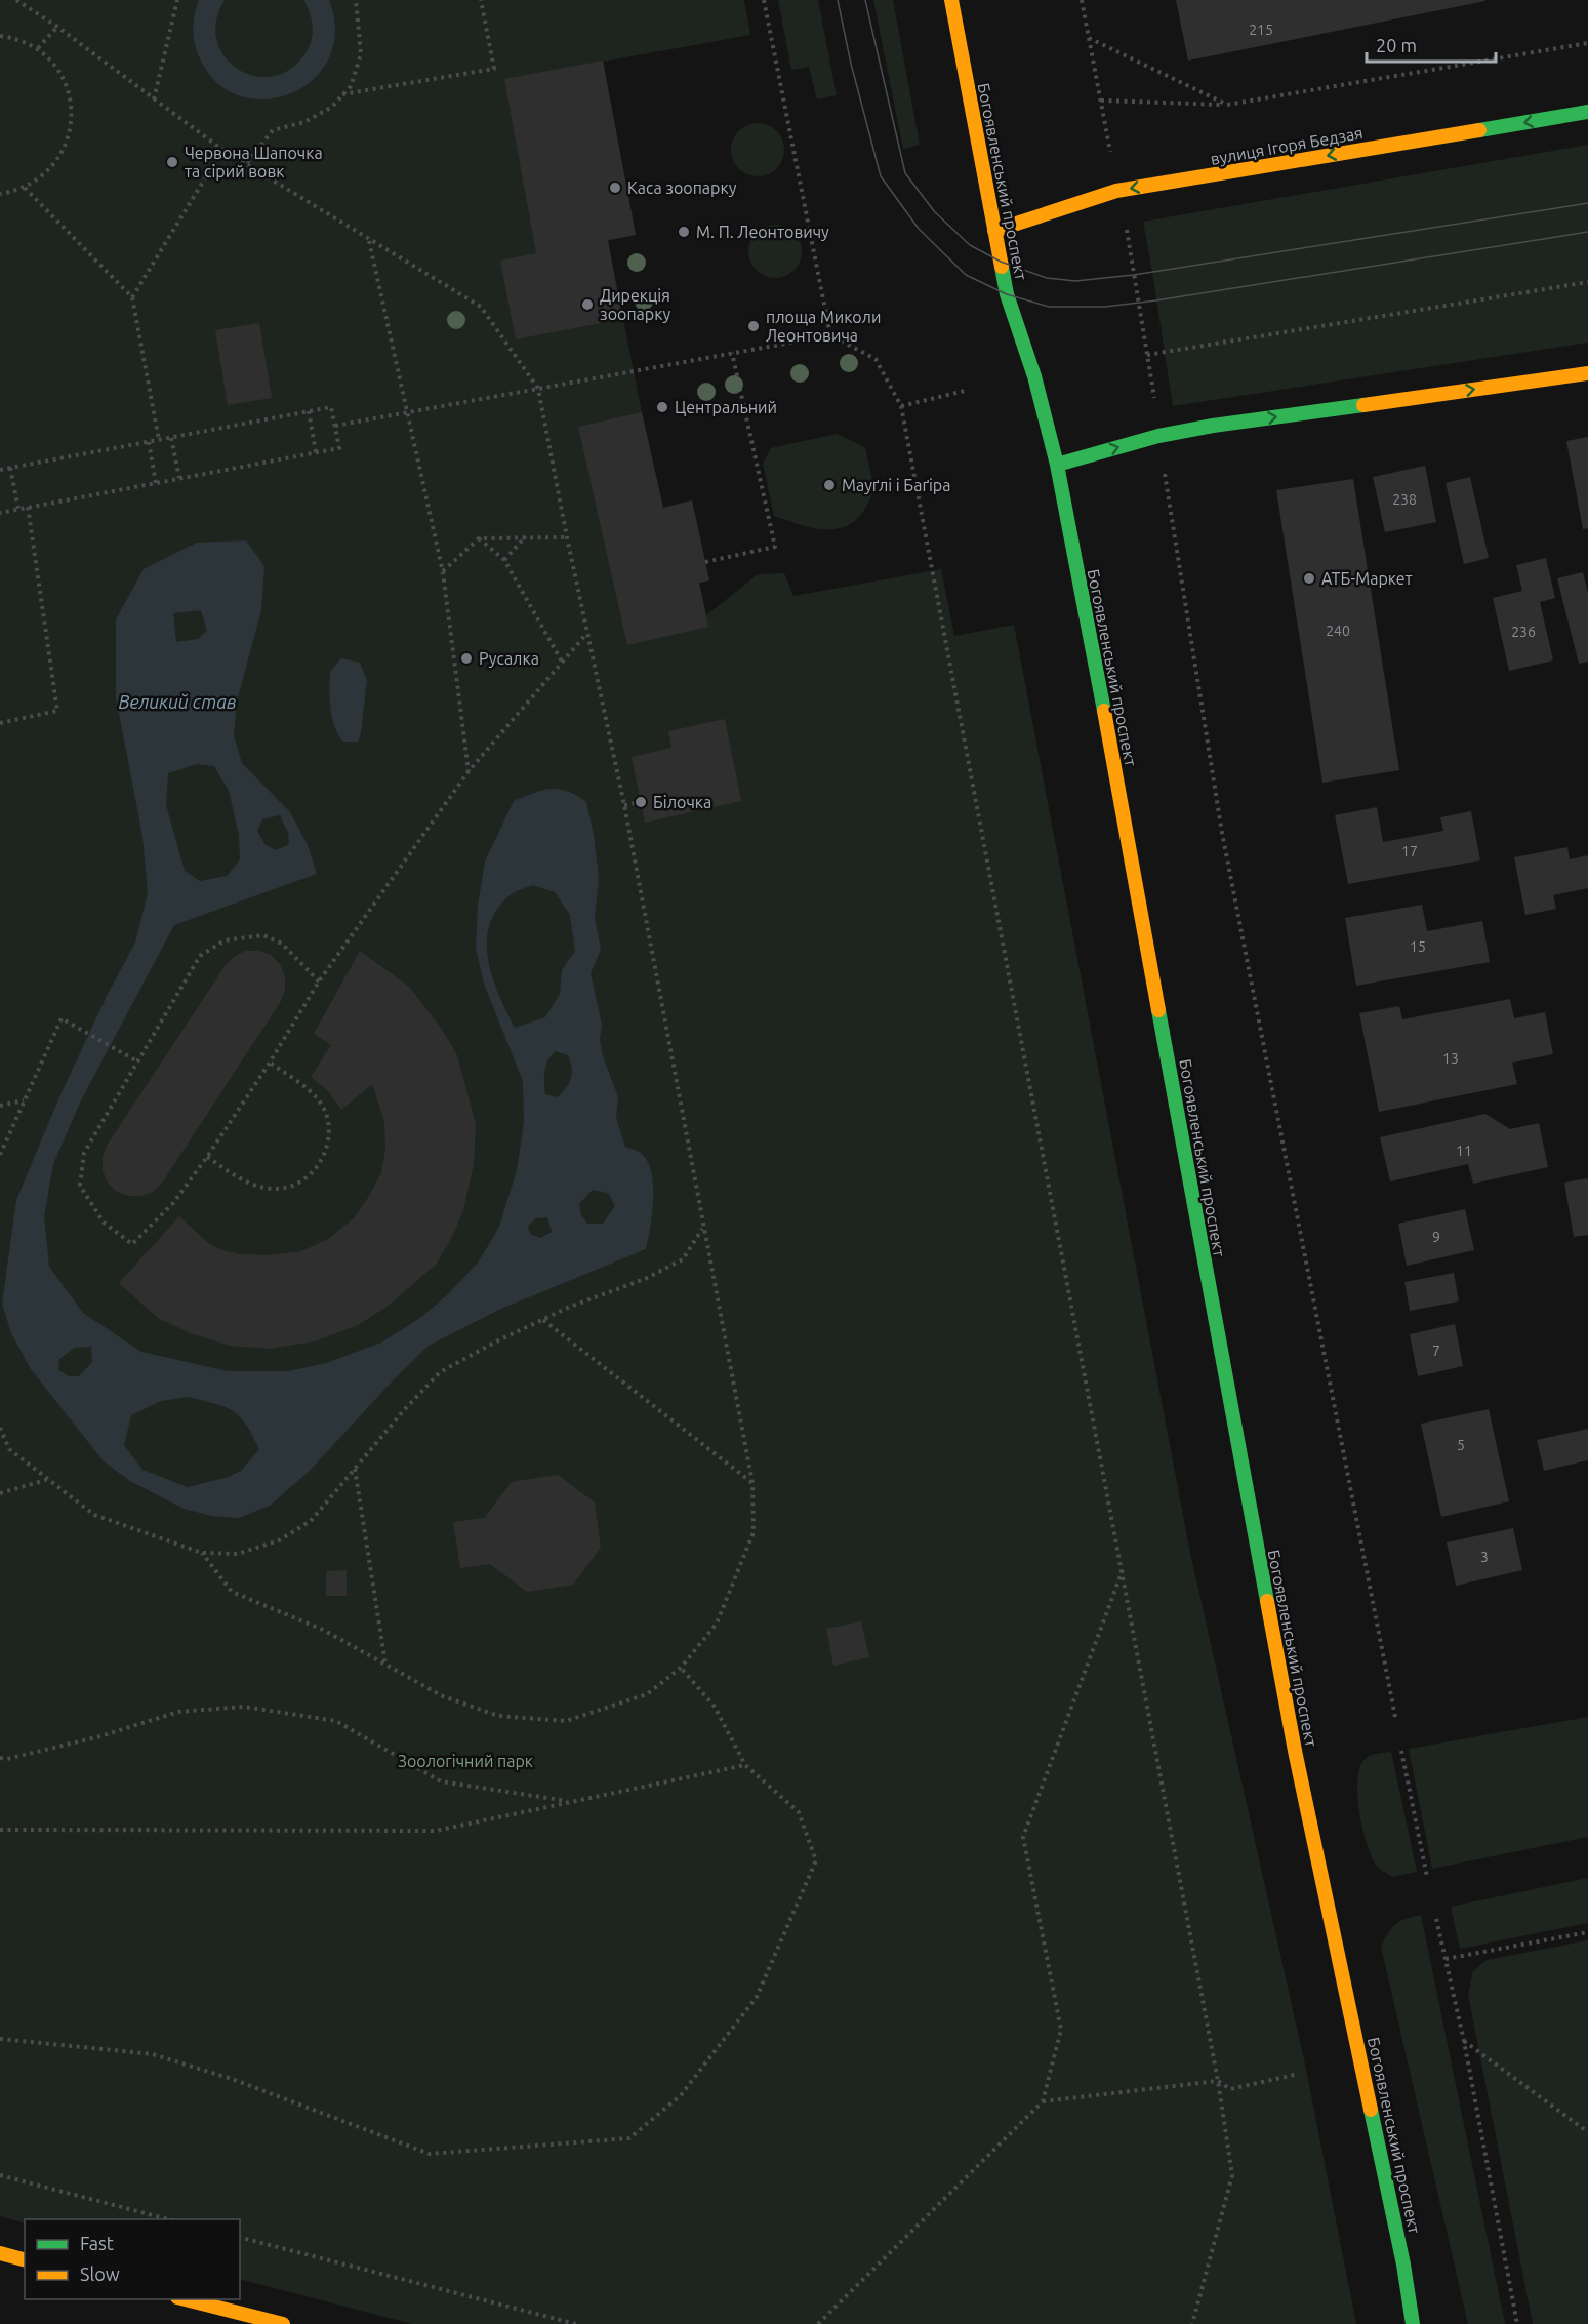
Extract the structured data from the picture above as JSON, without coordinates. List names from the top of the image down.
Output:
{
  "streets": {
    "main road": ["вулиця Ігоря Бедзая", "Богоявленський проспект"]
  },
  "crossings": [
    ["вулиця Ігоря Бедзая", "Богоявленський проспект"]
  ],
  "one_way": ["вулиця Ігоря Бедзая"],
  "water": ["Великий став"],
  "parks": ["Зоологічний парк"],
  "places": [
    "Червона Шапочка та сірий вовк",
    "Каса зоопарку",
    "М. П. Леонтовичу",
    "Дирекція зоопарку",
    "площа Миколи Леонтовича",
    "Центральний",
    "Мауґлі і Баґіра",
    "АТБ-Маркет",
    "Русалка",
    "Білочка"
  ],
  "house_numbers": [
    "215",
    "238",
    "240",
    "236",
    "17",
    "15",
    "13",
    "11",
    "9",
    "7",
    "5",
    "3"
  ],
  "legend": ["Fast", "Slow"],
  "scale_bar": "20 m"
}
